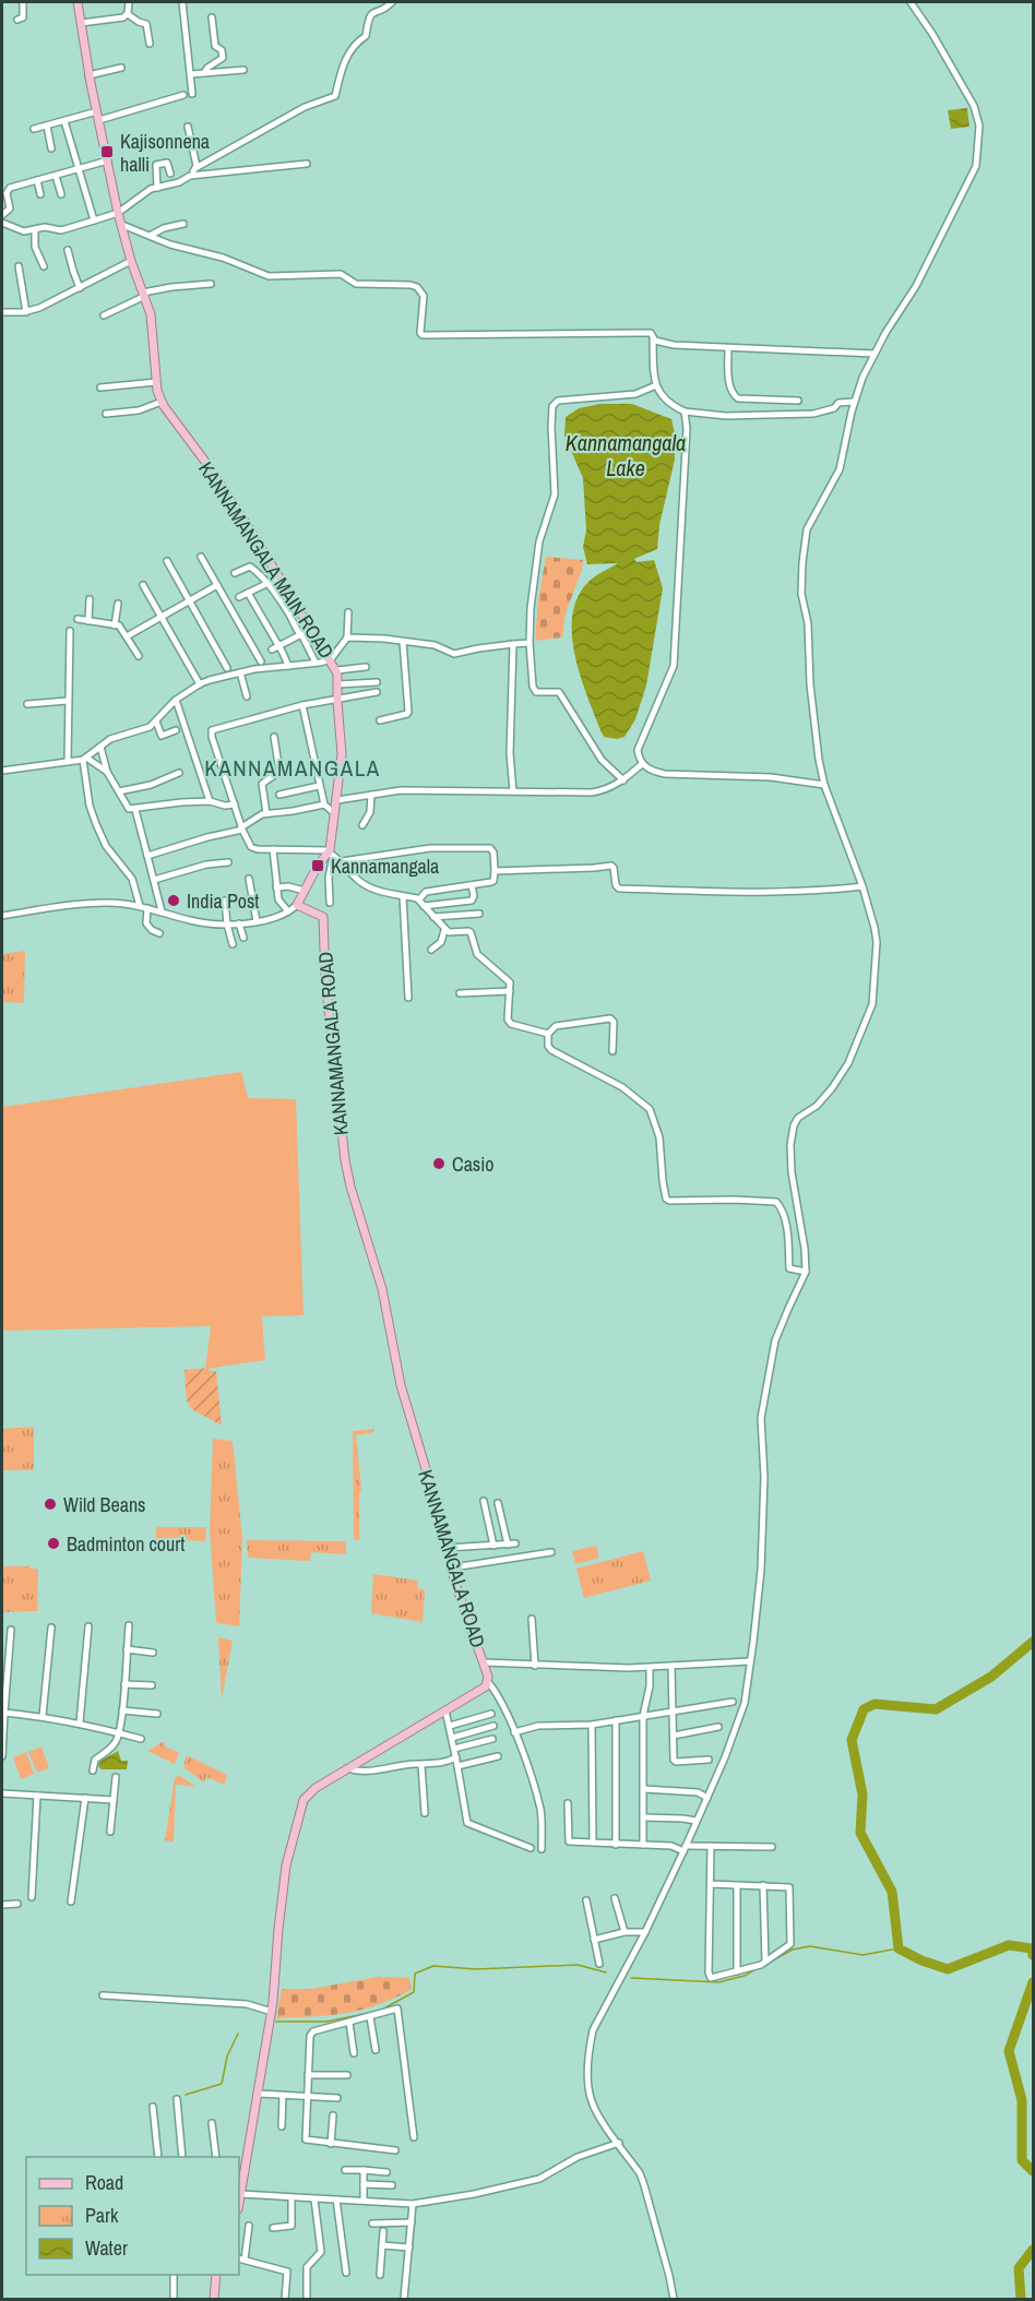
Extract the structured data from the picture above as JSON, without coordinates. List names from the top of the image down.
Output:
{
  "streets": {
    "main road": ["KANNAMANGALA MAIN ROAD", "KANNAMANGALA ROAD"]
  },
  "crossings": [
    ["KANNAMANGALA MAIN ROAD", "KANNAMANGALA ROAD"]
  ],
  "districts": ["KANNAMANGALA"],
  "water": ["Kannamangala Lake"],
  "places": {
    "transit": ["Kajisonnena halli", "Kannamangala"],
    "other": [
      "India Post",
      "Casio",
      "Wild Beans",
      "Badminton court"
    ]
  },
  "legend": ["Road", "Park", "Water"]
}
